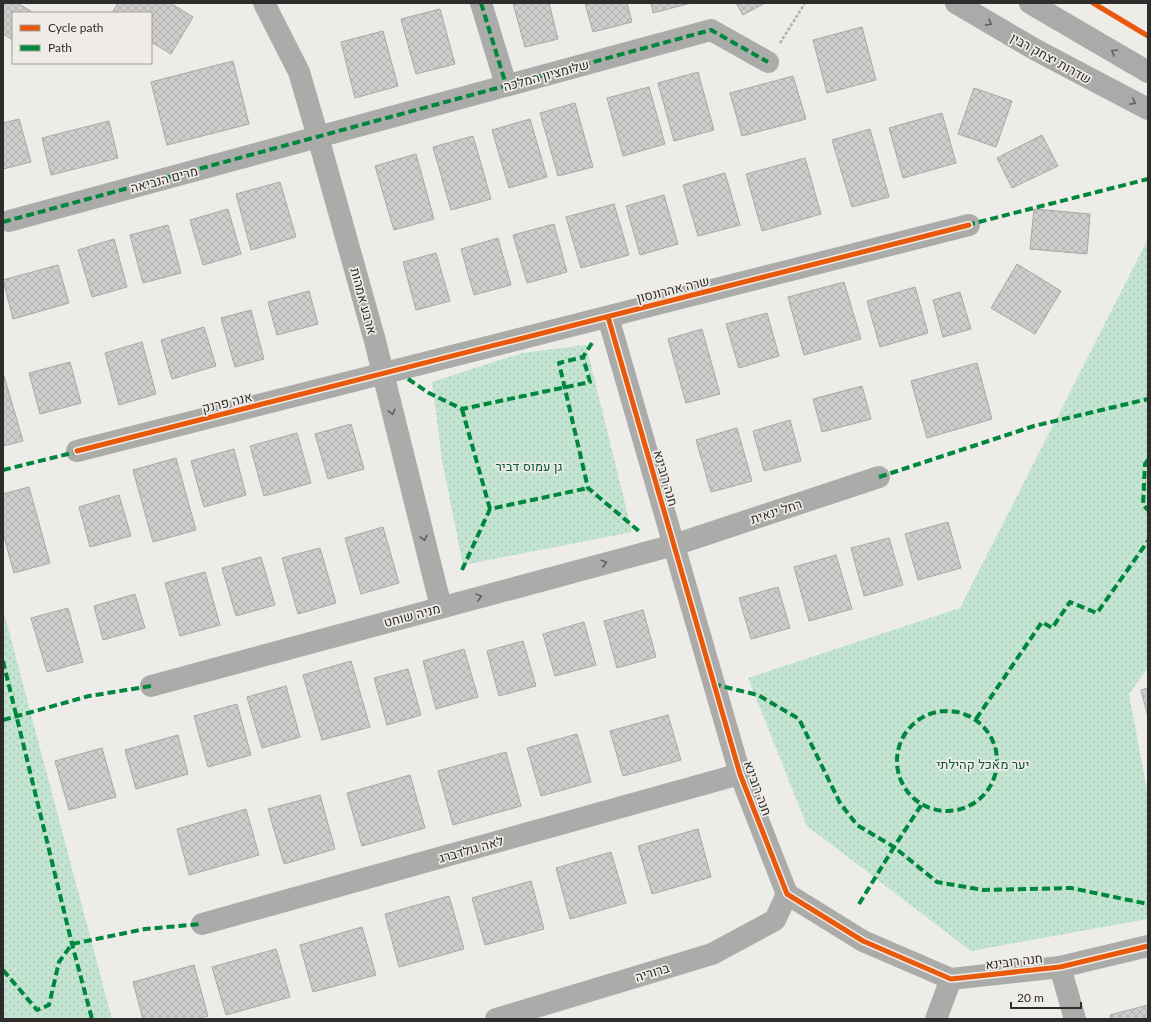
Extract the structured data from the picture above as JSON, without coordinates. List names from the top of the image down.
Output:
{
  "streets": {
    "main road": ["שדרות יצחק רבין"],
    "street": [
      "שלומציון המלכה",
      "מרים הנביאה",
      "שרה אהרונסון",
      "ארבע אמהות",
      "אנה פרנק",
      "חנה רובינא",
      "רחל ינאית",
      "מניה שוחט",
      "לאה גולדברג",
      "ברוריה"
    ]
  },
  "crossings": [
    ["שלומציון המלכה", "מרים הנביאה"],
    ["שלומציון המלכה", "ארבע אמהות"],
    ["מרים הנביאה", "ארבע אמהות"],
    ["שרה אהרונסון", "ארבע אמהות"],
    ["שרה אהרונסון", "אנה פרנק"],
    ["שרה אהרונסון", "חנה רובינא"],
    ["ארבע אמהות", "אנה פרנק"],
    ["ארבע אמהות", "מניה שוחט"],
    ["חנה רובינא", "רחל ינאית"],
    ["חנה רובינא", "מניה שוחט"],
    ["חנה רובינא", "לאה גולדברג"],
    ["חנה רובינא", "ברוריה"],
    ["רחל ינאית", "מניה שוחט"]
  ],
  "one_way": ["ארבע אמהות", "מניה שוחט"],
  "parks": ["גן עמוס דביר", "יער מאכל קהילתי"],
  "legend": ["Cycle path", "Path"],
  "scale_bar": "20 m"
}
